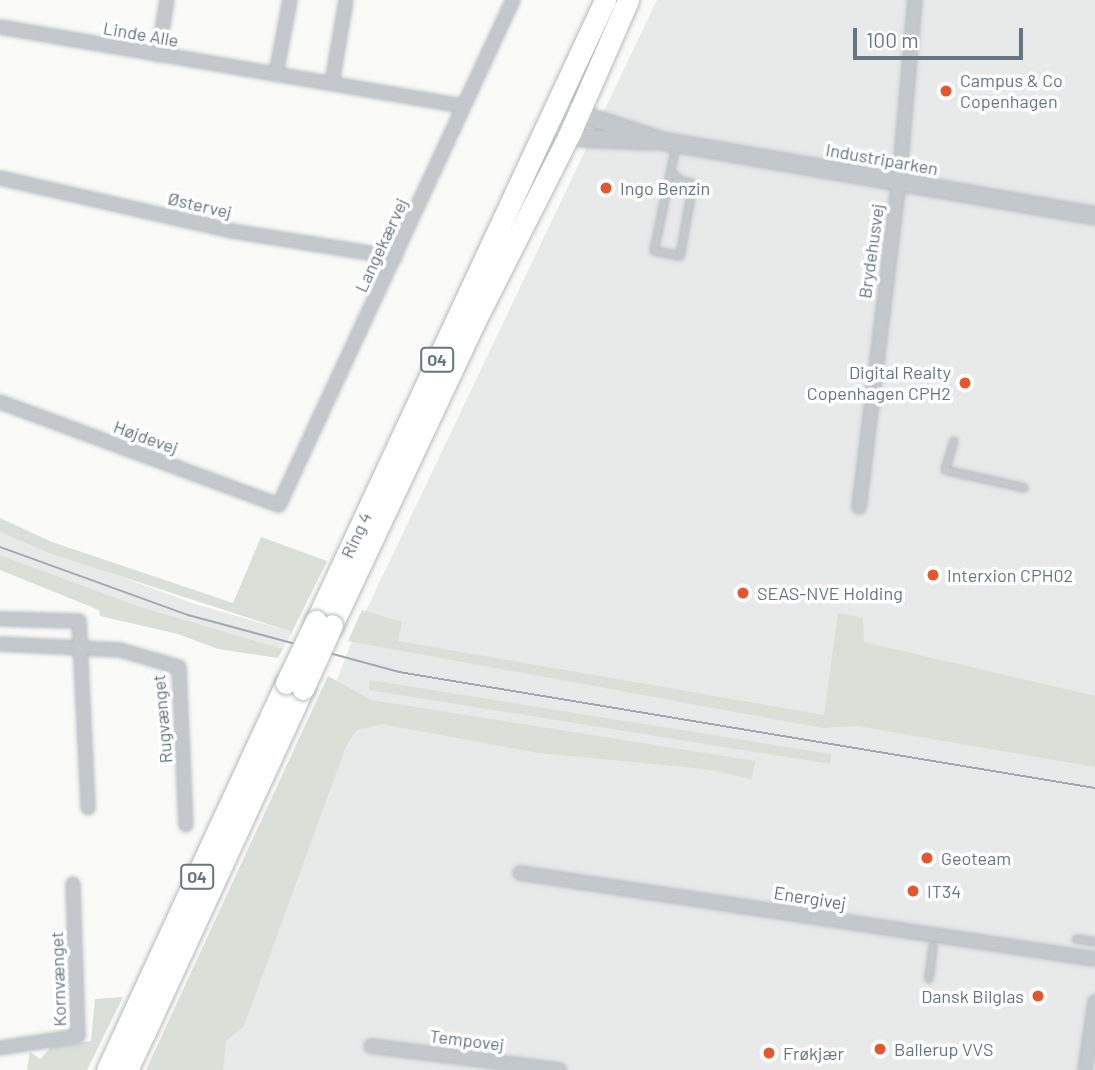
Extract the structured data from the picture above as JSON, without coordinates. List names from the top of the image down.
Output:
{
  "streets": {
    "highway": ["O4"],
    "main road": ["Ring 4"],
    "street": [
      "Linde Alle",
      "Industriparken",
      "Østervej",
      "Langekærvej",
      "Brydehusvej",
      "Højdevej",
      "Rugvænget",
      "Energivej",
      "Kornvænget",
      "Tempovej"
    ]
  },
  "crossings": [
    ["Linde Alle", "Langekærvej"],
    ["Industriparken", "Brydehusvej"],
    ["Industriparken", "Ring 4"],
    ["Østervej", "Langekærvej"],
    ["Langekærvej", "Højdevej"],
    ["O4", "Ring 4"]
  ],
  "places": [
    "Campus & Co Copenhagen",
    "Ingo Benzin",
    "Digital Realty Copenhagen CPH2",
    "Interxion CPH02",
    "SEAS-NVE Holding",
    "Geoteam",
    "IT34",
    "Dansk Bilglas",
    "Ballerup VVS",
    "Frøkjær"
  ],
  "scale_bar": "100 m"
}
